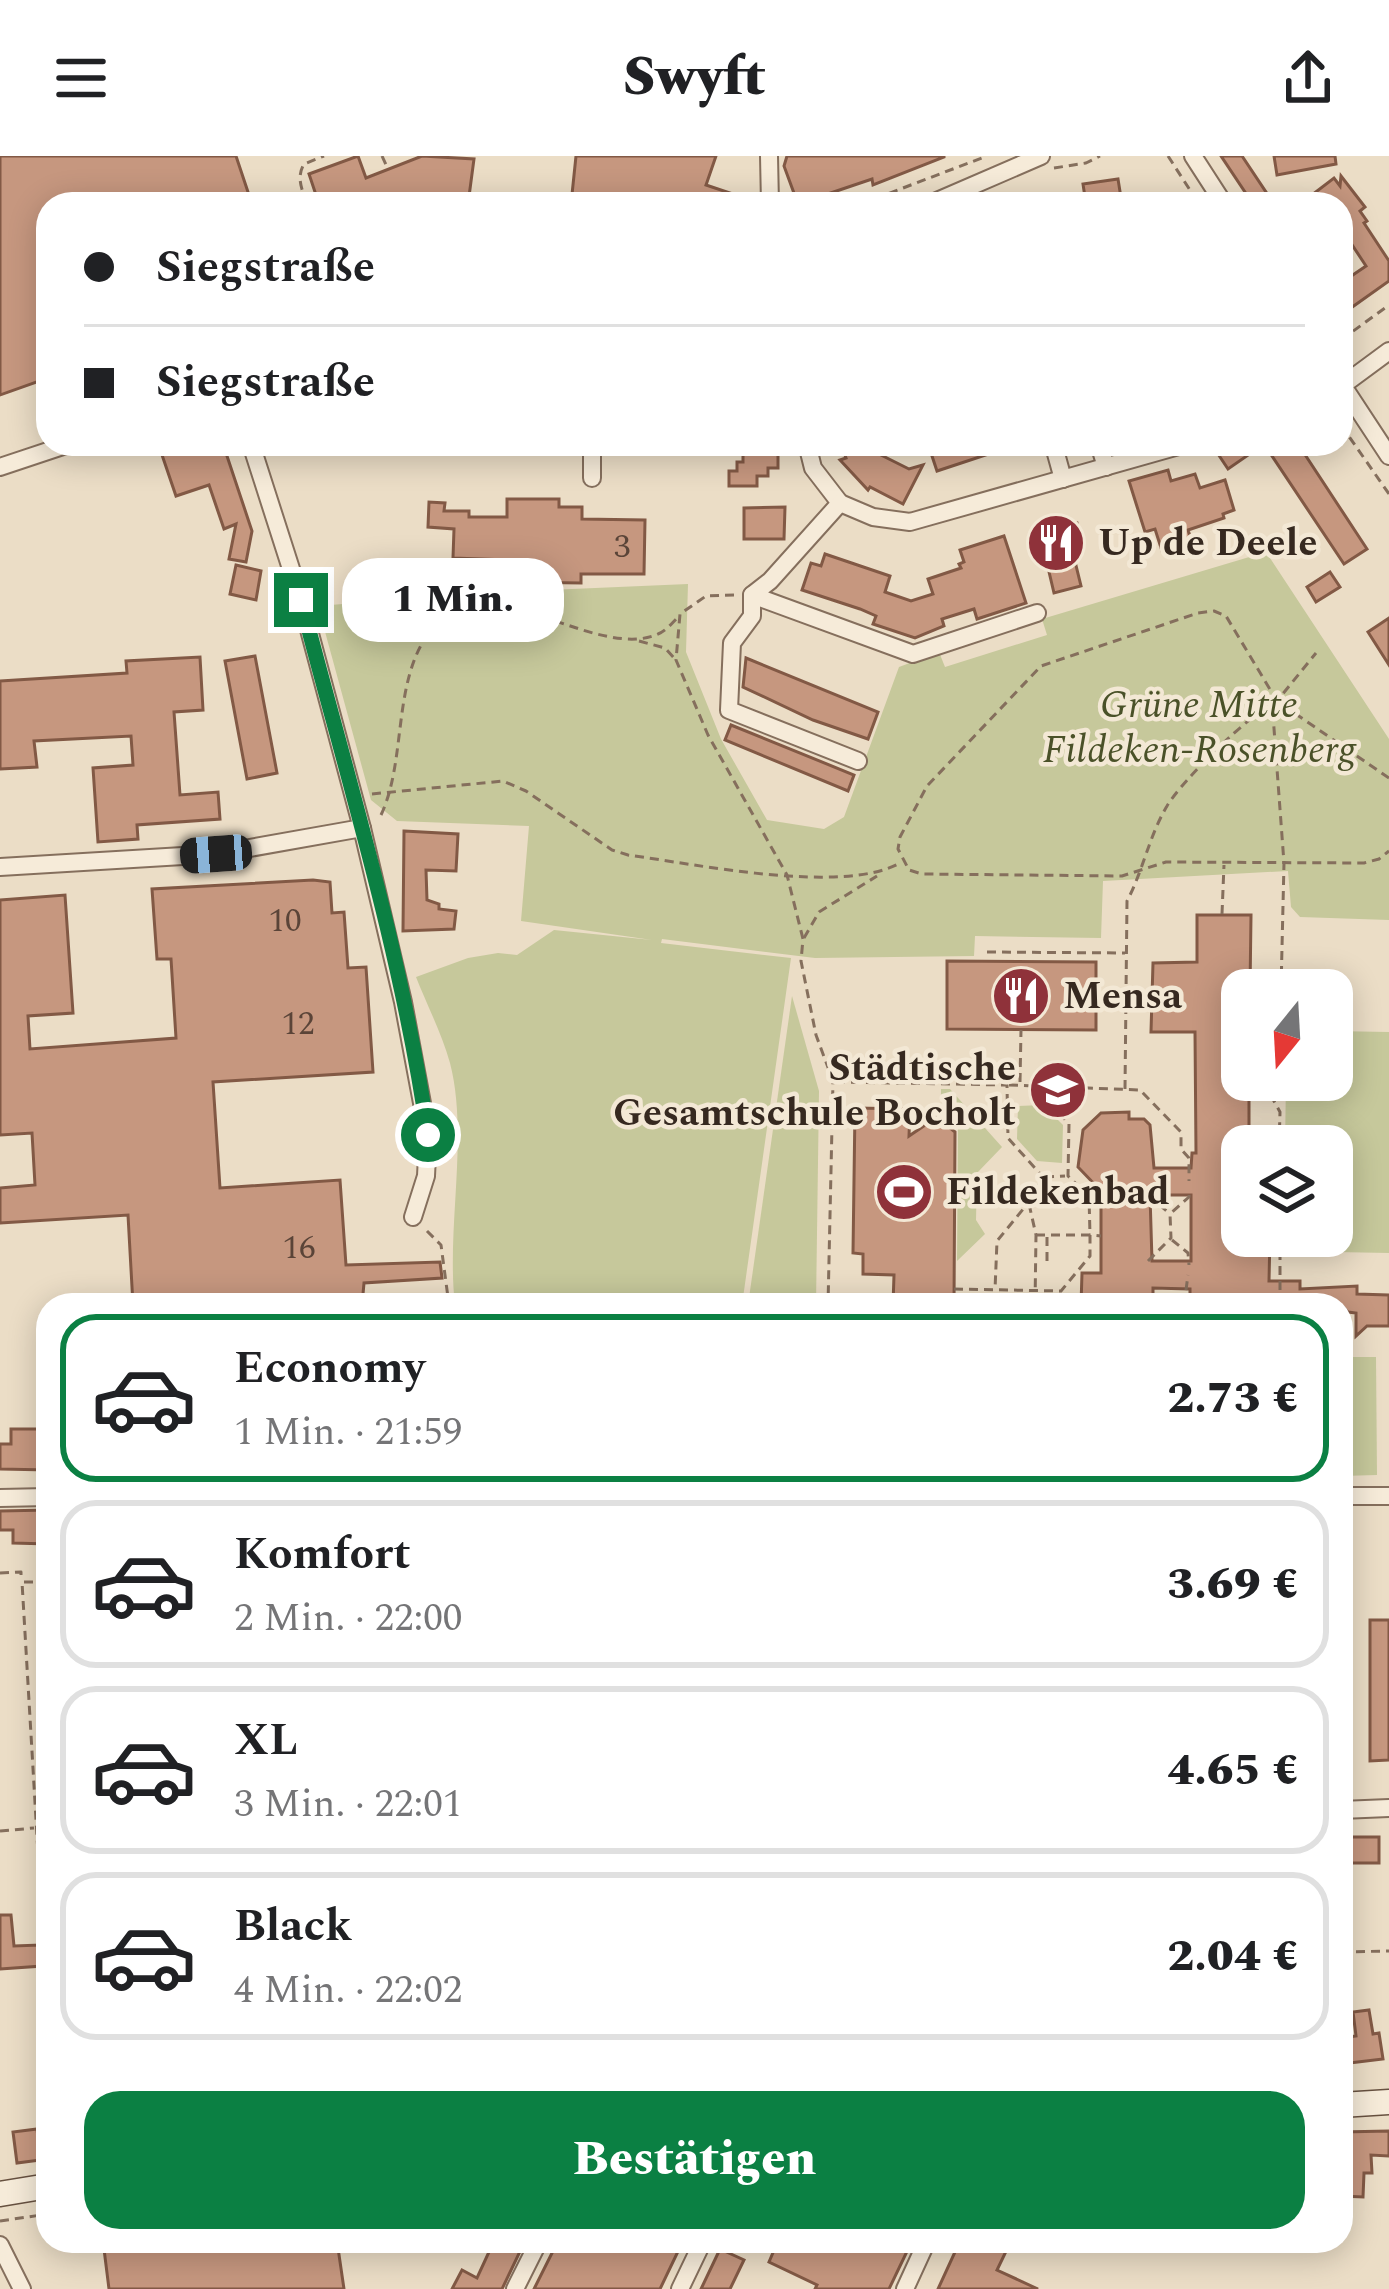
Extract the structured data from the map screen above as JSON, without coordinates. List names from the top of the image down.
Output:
{
  "parks": ["Grüne Mitte Fildeken-Rosenberg"],
  "places": {
    "restaurant": ["Up de Deele", "Mensa"],
    "school or university": ["Städtische Gesamtschule Bocholt"],
    "sports": ["Fildekenbad"]
  },
  "house_numbers": [
    "3",
    "10",
    "12",
    "16"
  ],
  "north": "bottom",
  "page": {
    "header": "Swyft",
    "banner": ["Siegstraße", "Siegstraße"],
    "bubble": "1 Min.",
    "list": [
      {
        "name": "Economy",
        "note": "1 Min. · 21:59",
        "value": "2.73 €"
      },
      {
        "name": "Komfort",
        "note": "2 Min. · 22:00",
        "value": "3.69 €"
      },
      {
        "name": "XL",
        "note": "3 Min. · 22:01",
        "value": "4.65 €"
      },
      {
        "name": "Black",
        "note": "4 Min. · 22:02",
        "value": "2.04 €"
      }
    ],
    "buttons": "Bestätigen"
  }
}
